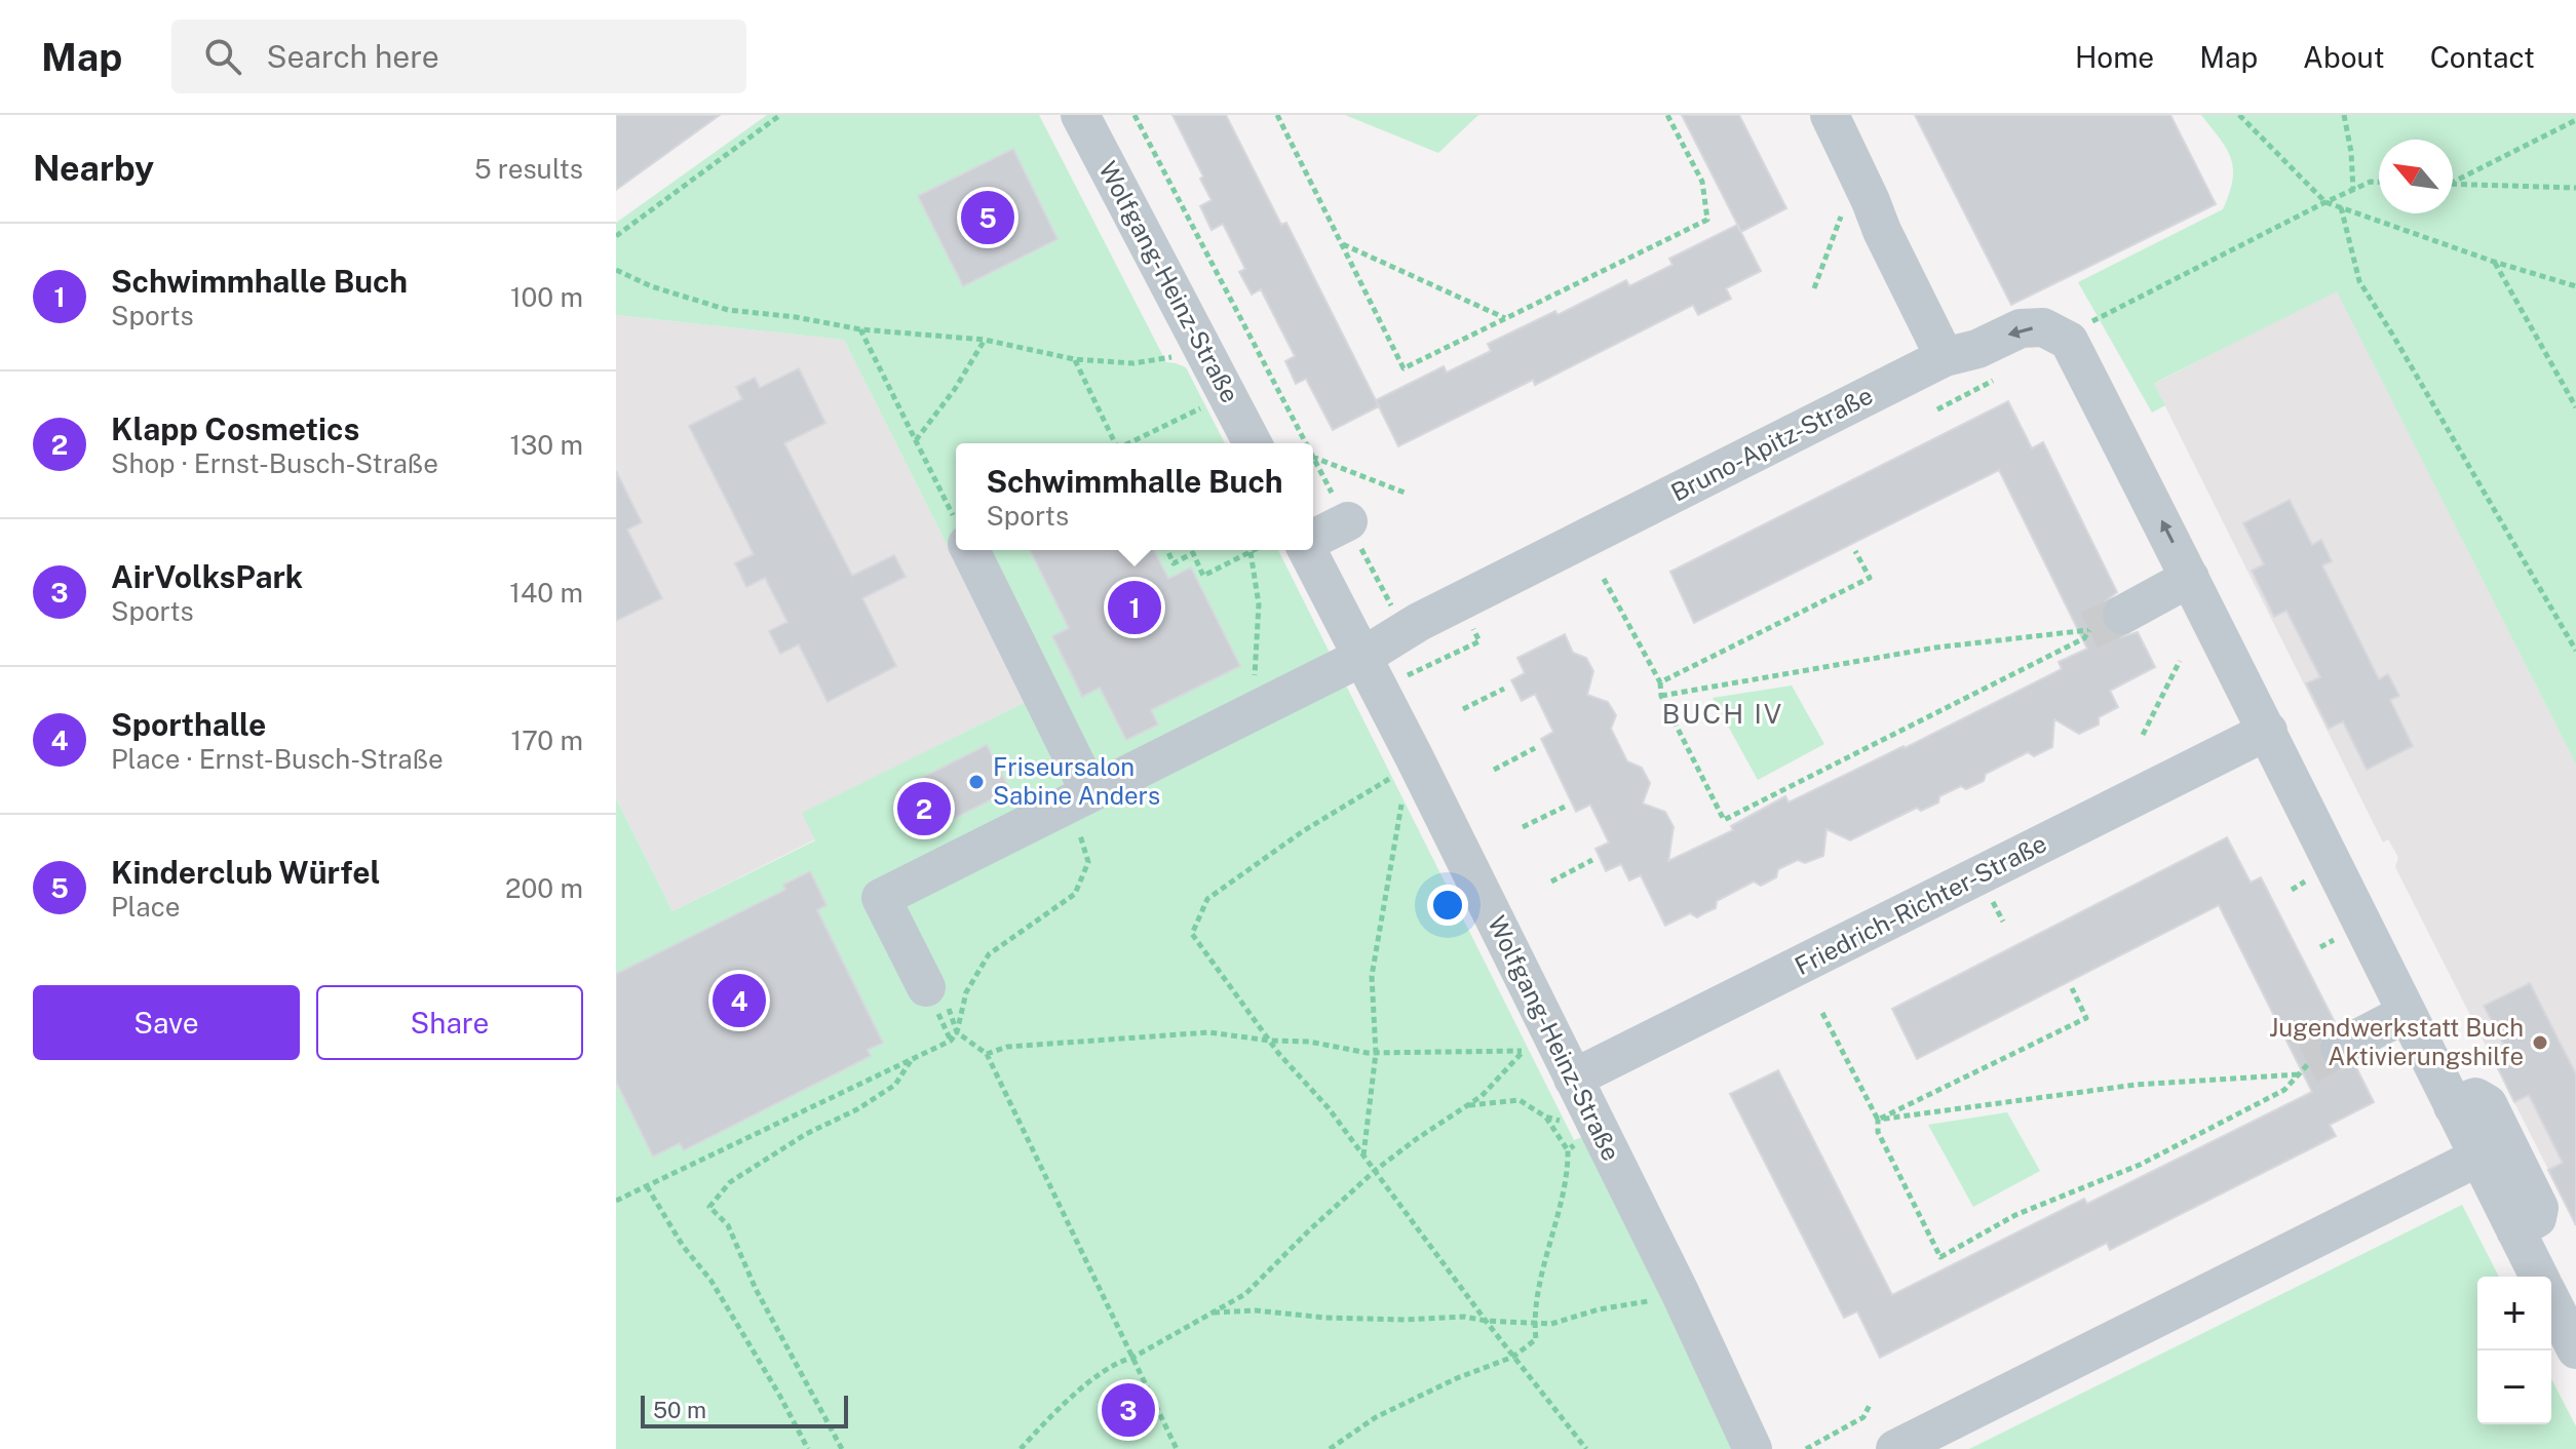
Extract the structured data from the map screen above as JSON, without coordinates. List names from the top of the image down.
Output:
{
  "streets": {
    "street": ["Wolfgang-Heinz-Straße", "Bruno-Apitz-Straße", "Friedrich-Richter-Straße"]
  },
  "crossings": [
    ["Wolfgang-Heinz-Straße", "Bruno-Apitz-Straße"],
    ["Wolfgang-Heinz-Straße", "Friedrich-Richter-Straße"]
  ],
  "districts": ["BUCH IV"],
  "places": ["Friseursalon Sabine Anders", "Jugendwerkstatt Buch Aktivierungshilfe"],
  "scale_bar": "50 m",
  "north": "top left",
  "page": {
    "header": "Map",
    "search": "Search here",
    "nav": [
      "Home",
      "Map",
      "About",
      "Contact"
    ],
    "heading": ["Nearby", "5 results"],
    "pins": [
      "5",
      "1",
      "2",
      "4",
      "3"
    ],
    "list": [
      {
        "mark": "1",
        "name": "Schwimmhalle Buch",
        "note": "Sports",
        "value": "100 m"
      },
      {
        "mark": "2",
        "name": "Klapp Cosmetics",
        "note": "Shop · Ernst-Busch-Straße",
        "value": "130 m"
      },
      {
        "mark": "3",
        "name": "AirVolksPark",
        "note": "Sports",
        "value": "140 m"
      },
      {
        "mark": "4",
        "name": "Sporthalle",
        "note": "Place · Ernst-Busch-Straße",
        "value": "170 m"
      },
      {
        "mark": "5",
        "name": "Kinderclub Würfel",
        "note": "Place",
        "value": "200 m"
      }
    ],
    "popup": ["Schwimmhalle Buch", "Sports"],
    "buttons": ["Save", "Share"],
    "map_buttons": ["+", "−"],
    "scale": "50 m"
  }
}
